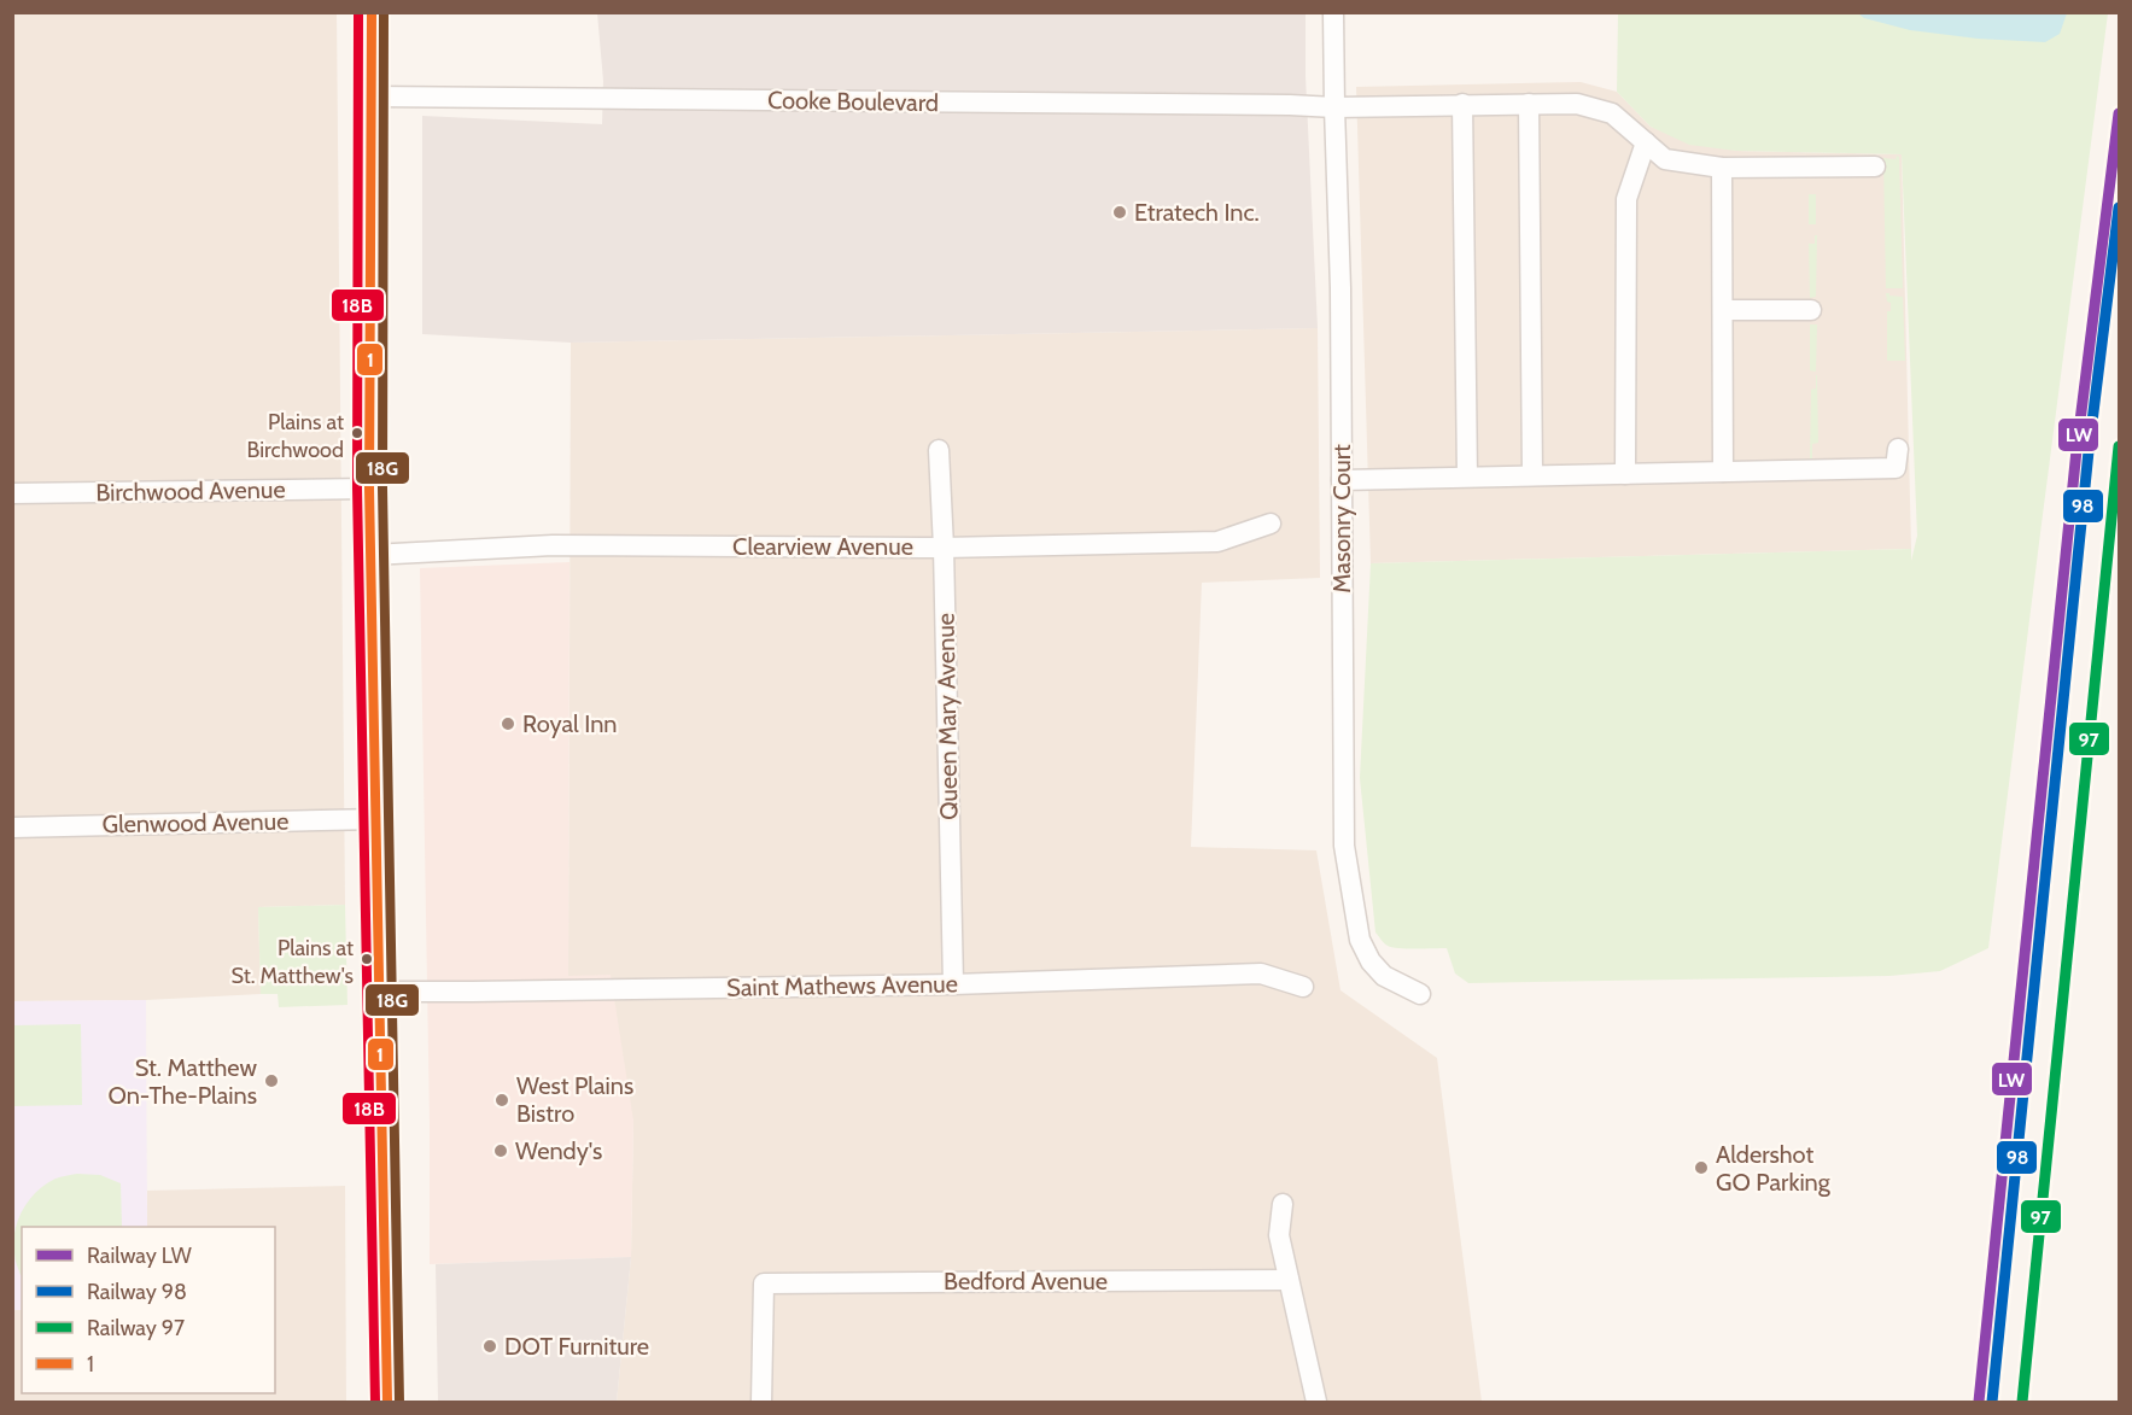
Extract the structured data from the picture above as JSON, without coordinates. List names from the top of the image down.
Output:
{
  "streets": {
    "street": [
      "Cooke Boulevard",
      "Birchwood Avenue",
      "Masonry Court",
      "Clearview Avenue",
      "Queen Mary Avenue",
      "Glenwood Avenue",
      "Saint Mathews Avenue",
      "Bedford Avenue"
    ]
  },
  "crossings": [
    ["Cooke Boulevard", "Masonry Court"],
    ["Clearview Avenue", "Queen Mary Avenue"],
    ["Queen Mary Avenue", "Saint Mathews Avenue"]
  ],
  "places": [
    "Etratech Inc.",
    "Plains at Birchwood",
    "Royal Inn",
    "Plains at St. Matthew's",
    "St. Matthew On-The-Plains",
    "West Plains Bistro",
    "Wendy's",
    "Aldershot GO Parking",
    "DOT Furniture"
  ],
  "lines": [
    "transit line 1",
    "transit line 18B",
    "transit line 18G",
    "rail line LW",
    "rail line 98",
    "rail line 97"
  ],
  "legend": [
    "Railway LW",
    "Railway 98",
    "Railway 97",
    "1"
  ]
}
